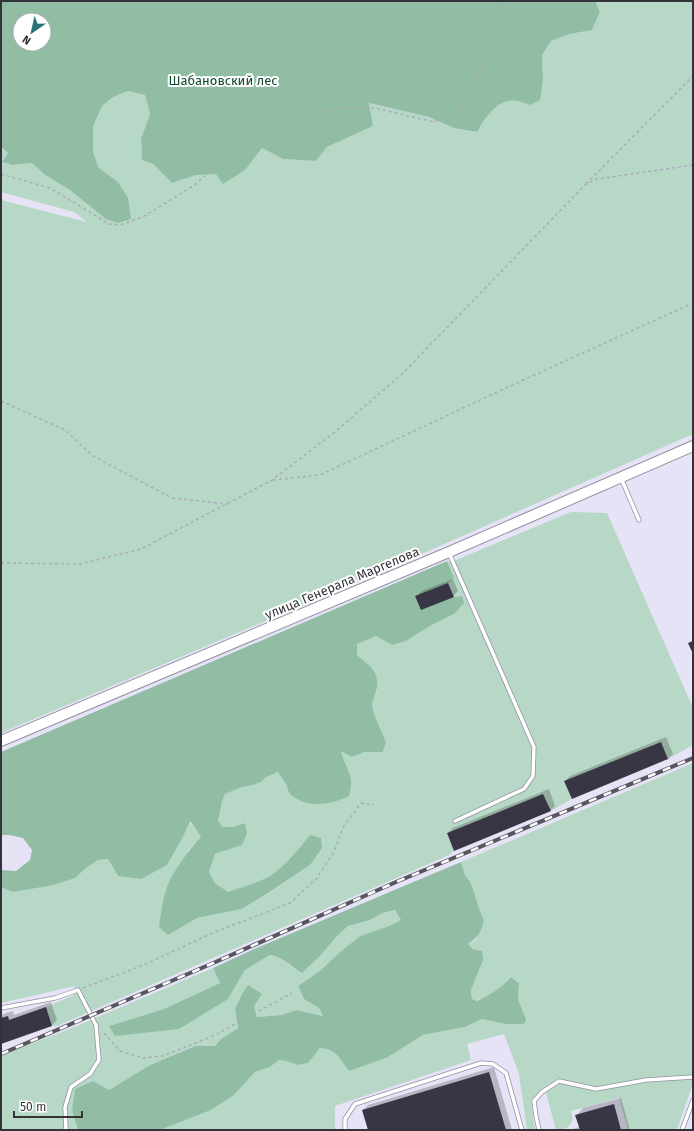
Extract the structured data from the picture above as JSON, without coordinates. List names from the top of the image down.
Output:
{
  "streets": {
    "main road": ["улица Генерала Маргелова"]
  },
  "parks": ["Шабановский лес"],
  "scale_bar": "50 m",
  "north": "bottom left"
}
